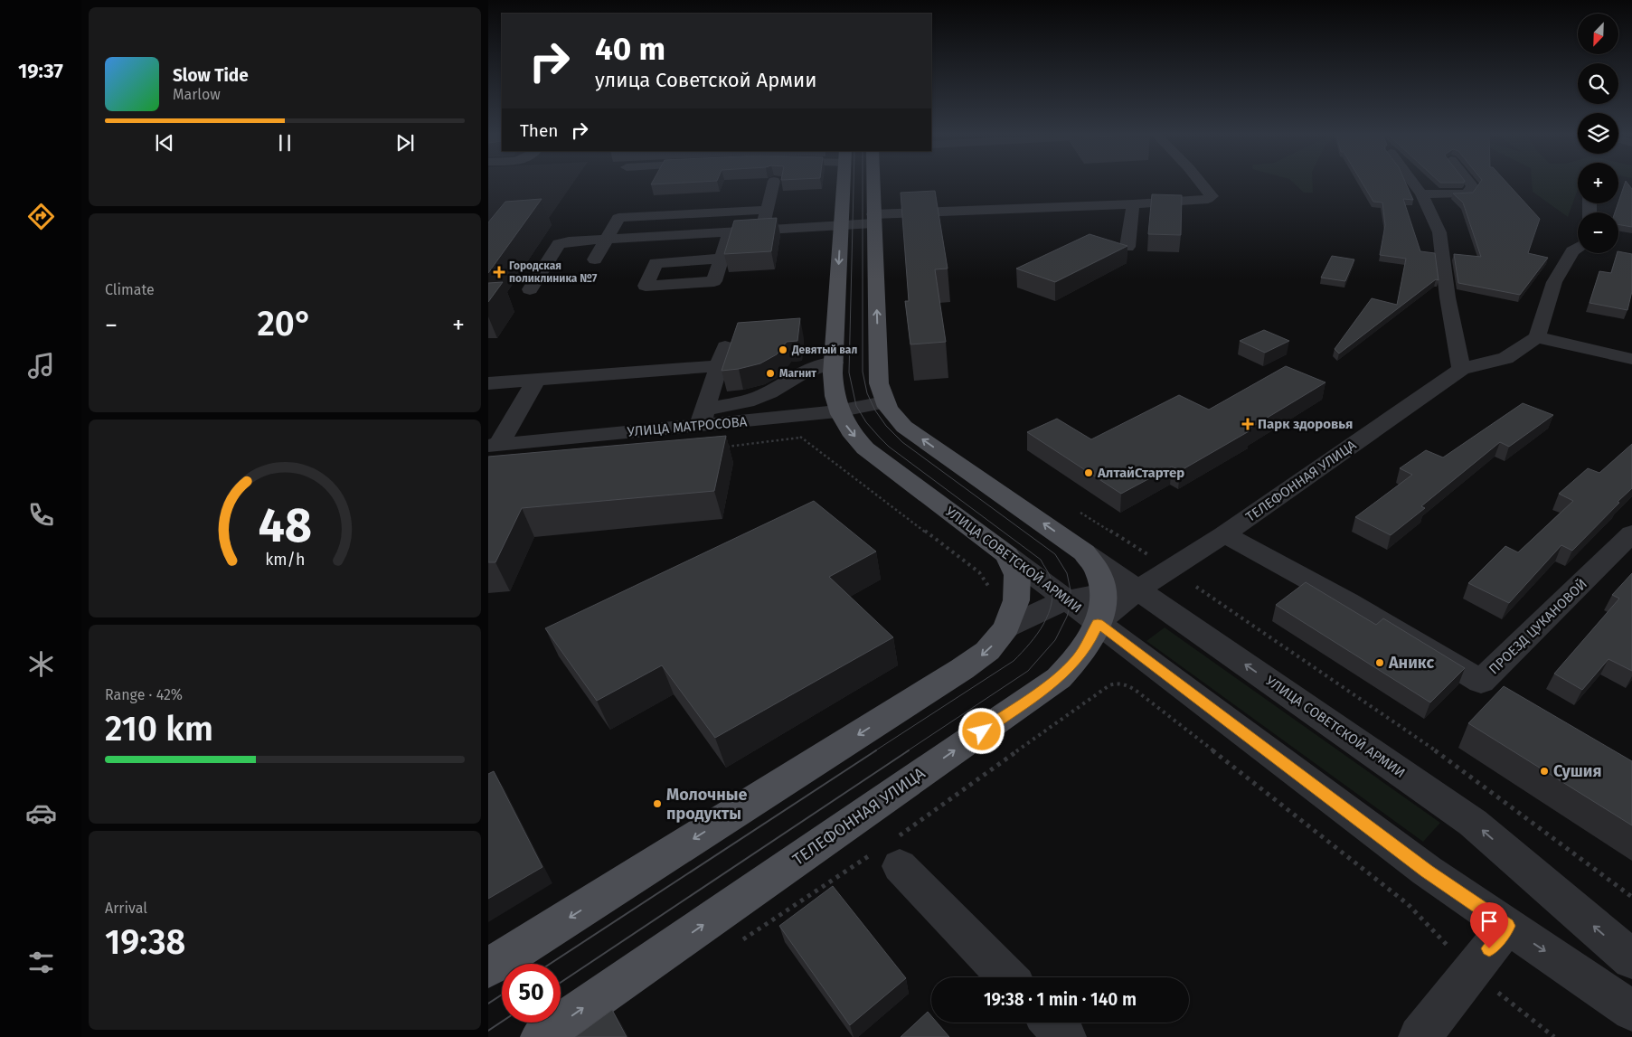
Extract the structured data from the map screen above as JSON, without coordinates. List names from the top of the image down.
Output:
{
  "streets": {
    "main road": ["ТЕЛЕФОННАЯ УЛИЦА", "УЛИЦА СОВЕТСКОЙ АРМИИ"],
    "street": ["УЛИЦА МАТРОСОВА", "ПРОЕЗД ЦУКАНОВОЙ"]
  },
  "crossings": [
    ["УЛИЦА МАТРОСОВА", "УЛИЦА СОВЕТСКОЙ АРМИИ"],
    ["ТЕЛЕФОННАЯ УЛИЦА", "УЛИЦА СОВЕТСКОЙ АРМИИ"],
    ["ТЕЛЕФОННАЯ УЛИЦА", "ПРОЕЗД ЦУКАНОВОЙ"]
  ],
  "one_way": ["ТЕЛЕФОННАЯ УЛИЦА"],
  "places": {
    "health": ["Городская поликлиника №7", "Парк здоровья"],
    "other": [
      "Девятый вал",
      "Магнит",
      "АлтайСтартер",
      "Аникс",
      "Сушия",
      "Молочные продукты"
    ]
  },
  "north": "bottom left",
  "page": {
    "tabs": "19:37",
    "map_buttons": ["+", "−"],
    "turn": ["40 m", "улица Советской Армии"],
    "song": ["Slow Tide", "Marlow"],
    "then": "Then",
    "tile": [
      "Climate",
      ["Range · 42%", "210 km"],
      ["Arrival", "19:38"]
    ],
    "heat": ["−", "20°", "+"],
    "limit": "50",
    "trip": "19:38 · 1 min · 140 m",
    "gauge": ["48", "km/h"]
  }
}
